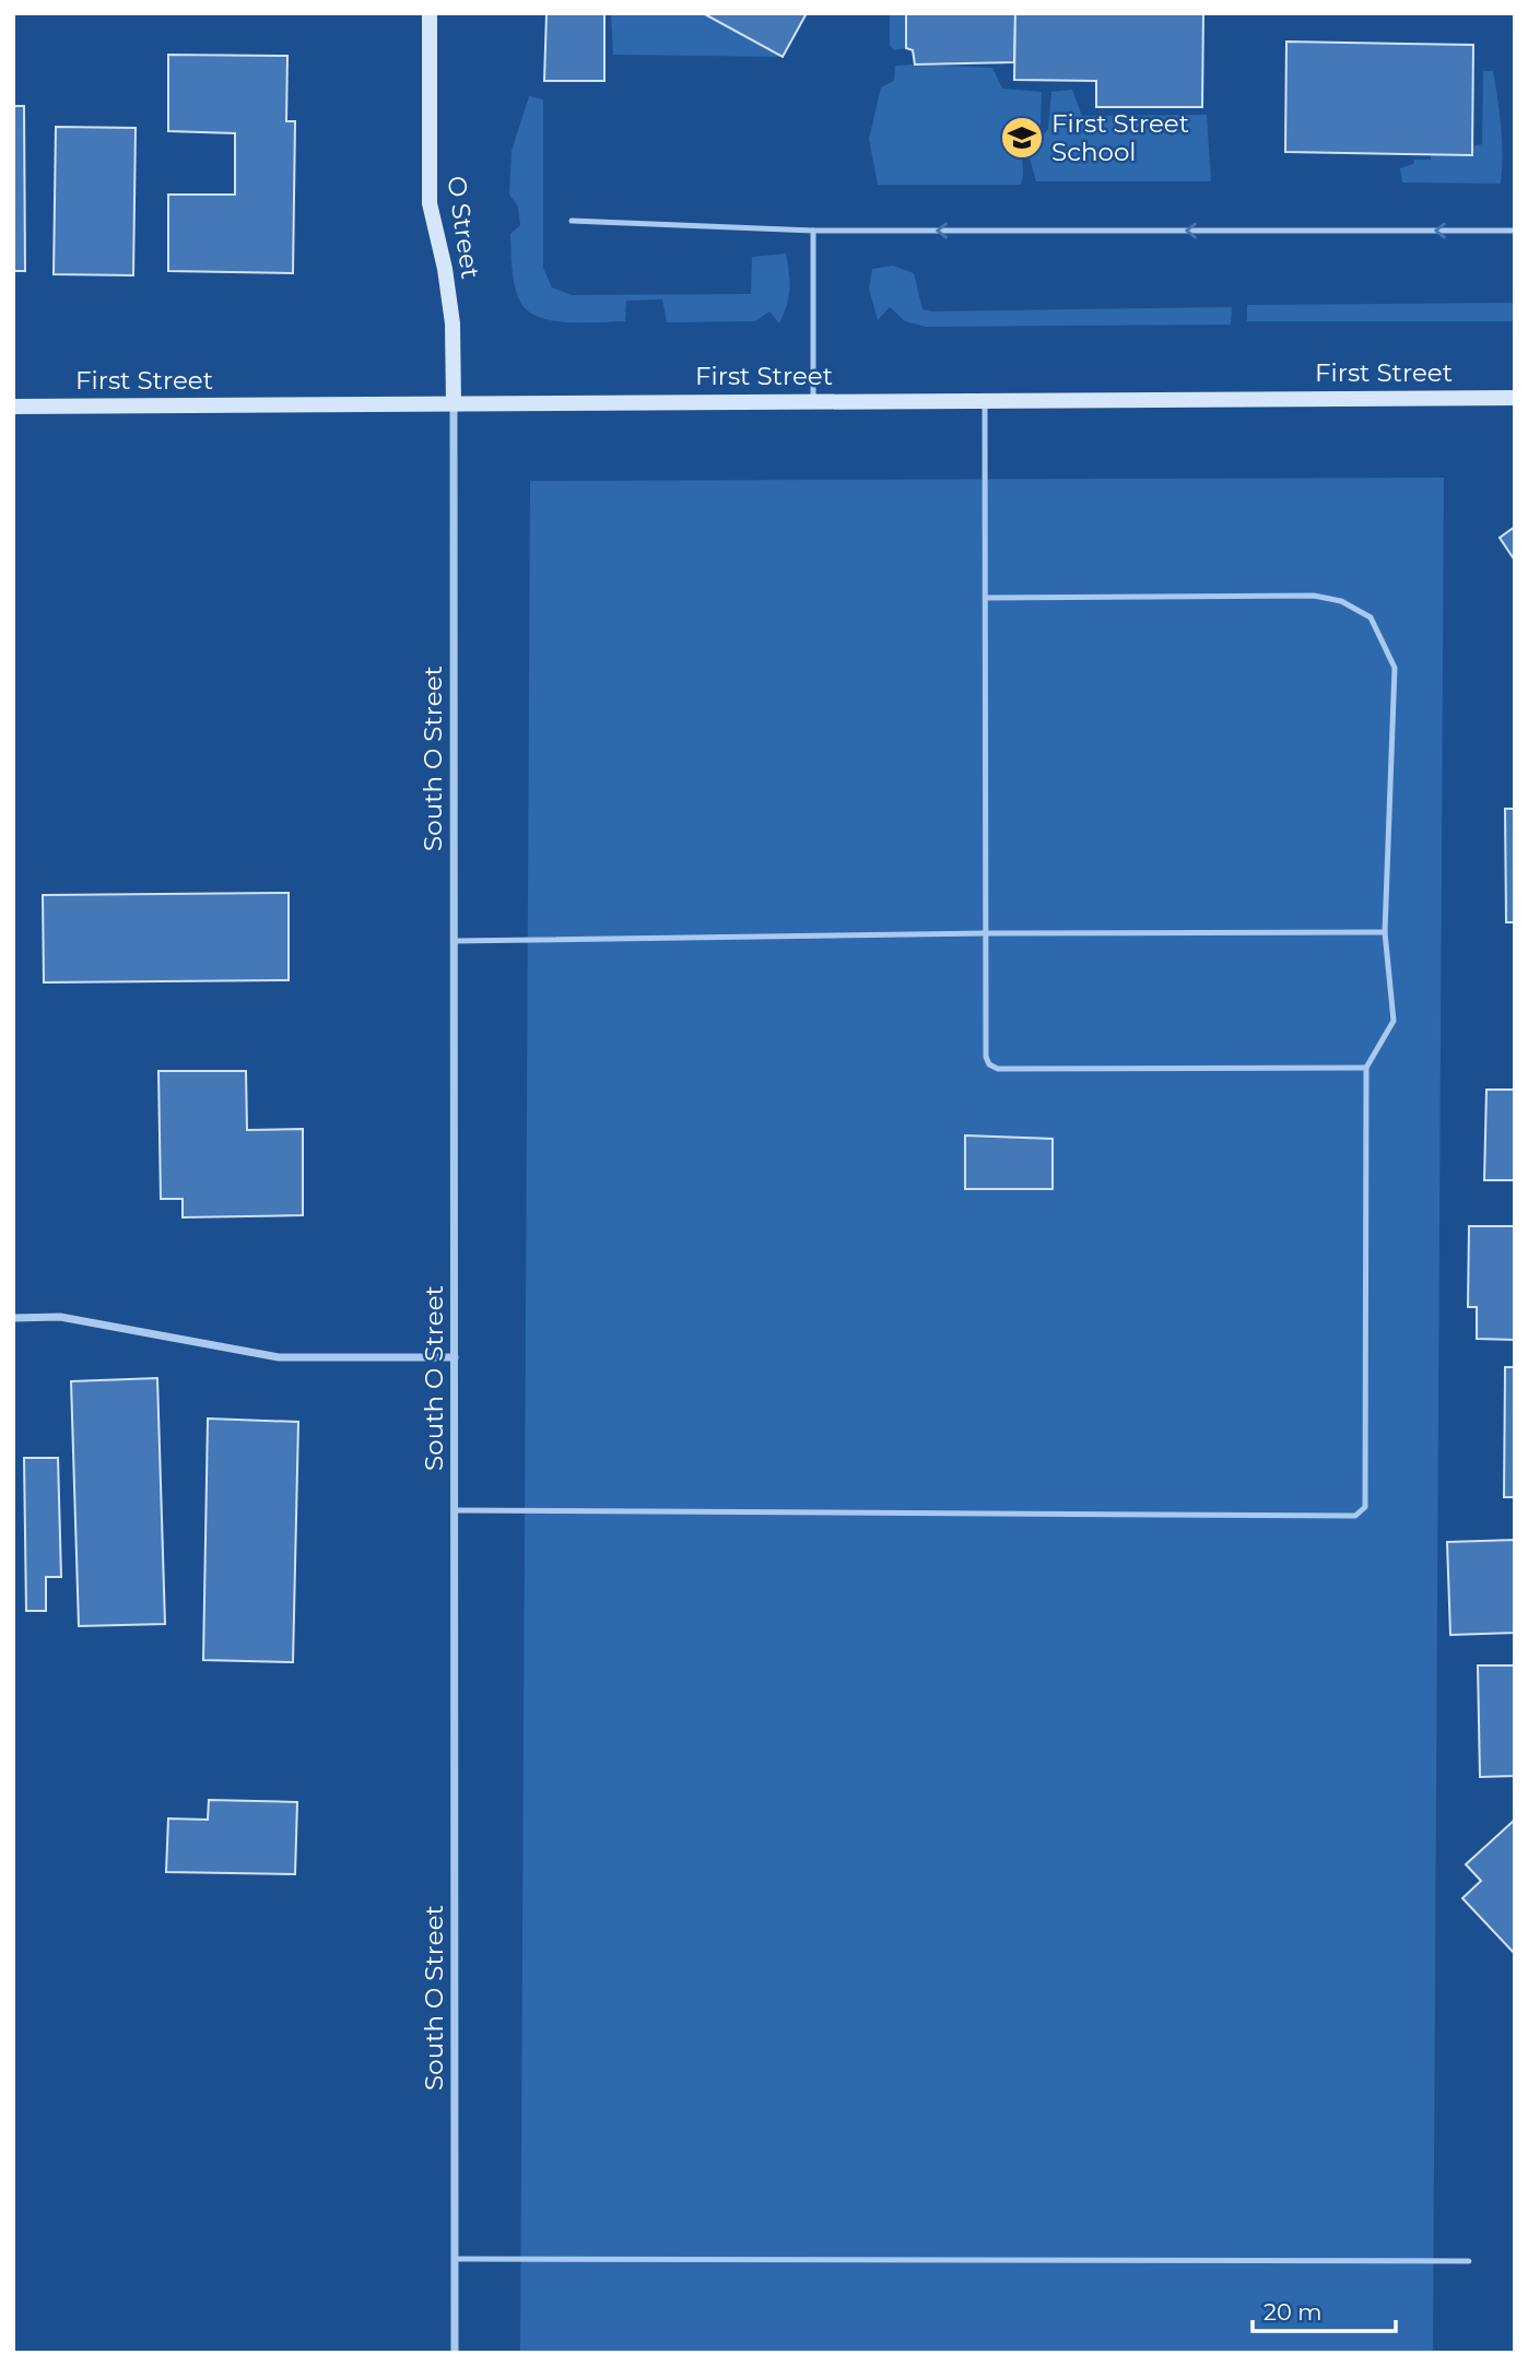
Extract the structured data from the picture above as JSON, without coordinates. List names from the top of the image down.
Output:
{
  "streets": {
    "street": ["O Street", "First Street", "South O Street"]
  },
  "crossings": [
    ["O Street", "First Street"],
    ["O Street", "South O Street"],
    ["First Street", "South O Street"]
  ],
  "places": {
    "school or university": ["First Street School"]
  },
  "scale_bar": "20 m"
}
